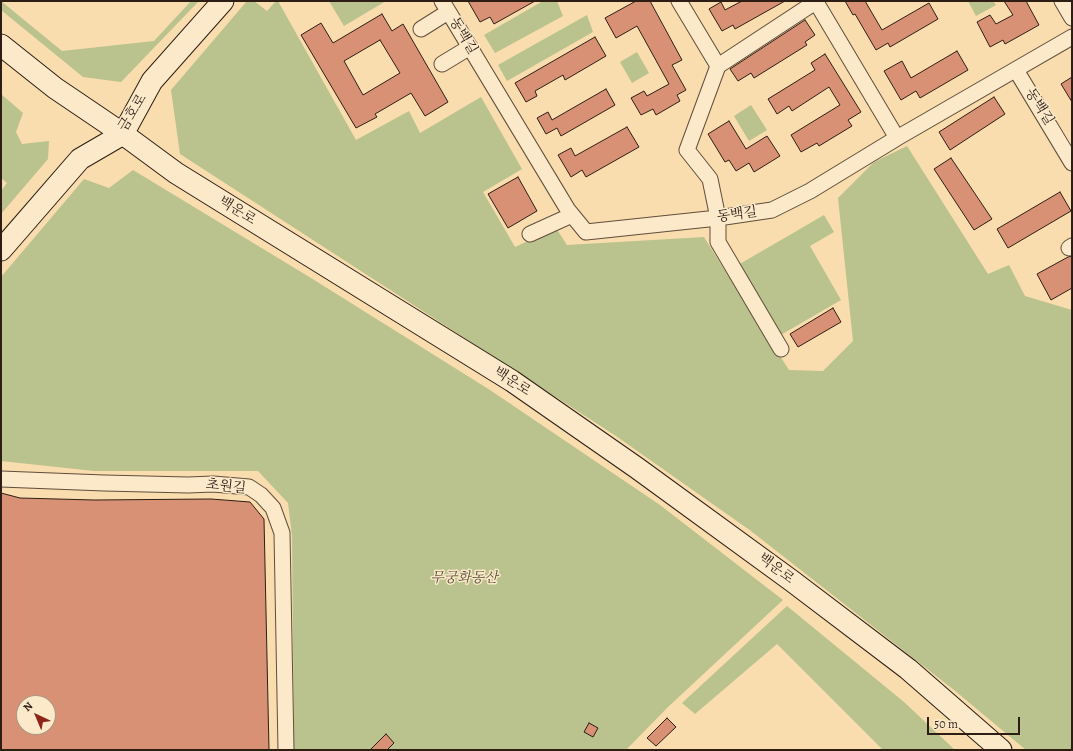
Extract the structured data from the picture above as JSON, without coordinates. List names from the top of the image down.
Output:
{
  "streets": {
    "main road": ["금호로", "백운로"],
    "street": ["동백길", "초원길"]
  },
  "crossings": [
    ["금호로", "백운로"]
  ],
  "parks": ["무궁화동산"],
  "scale_bar": "50 m",
  "north": "top left"
}
